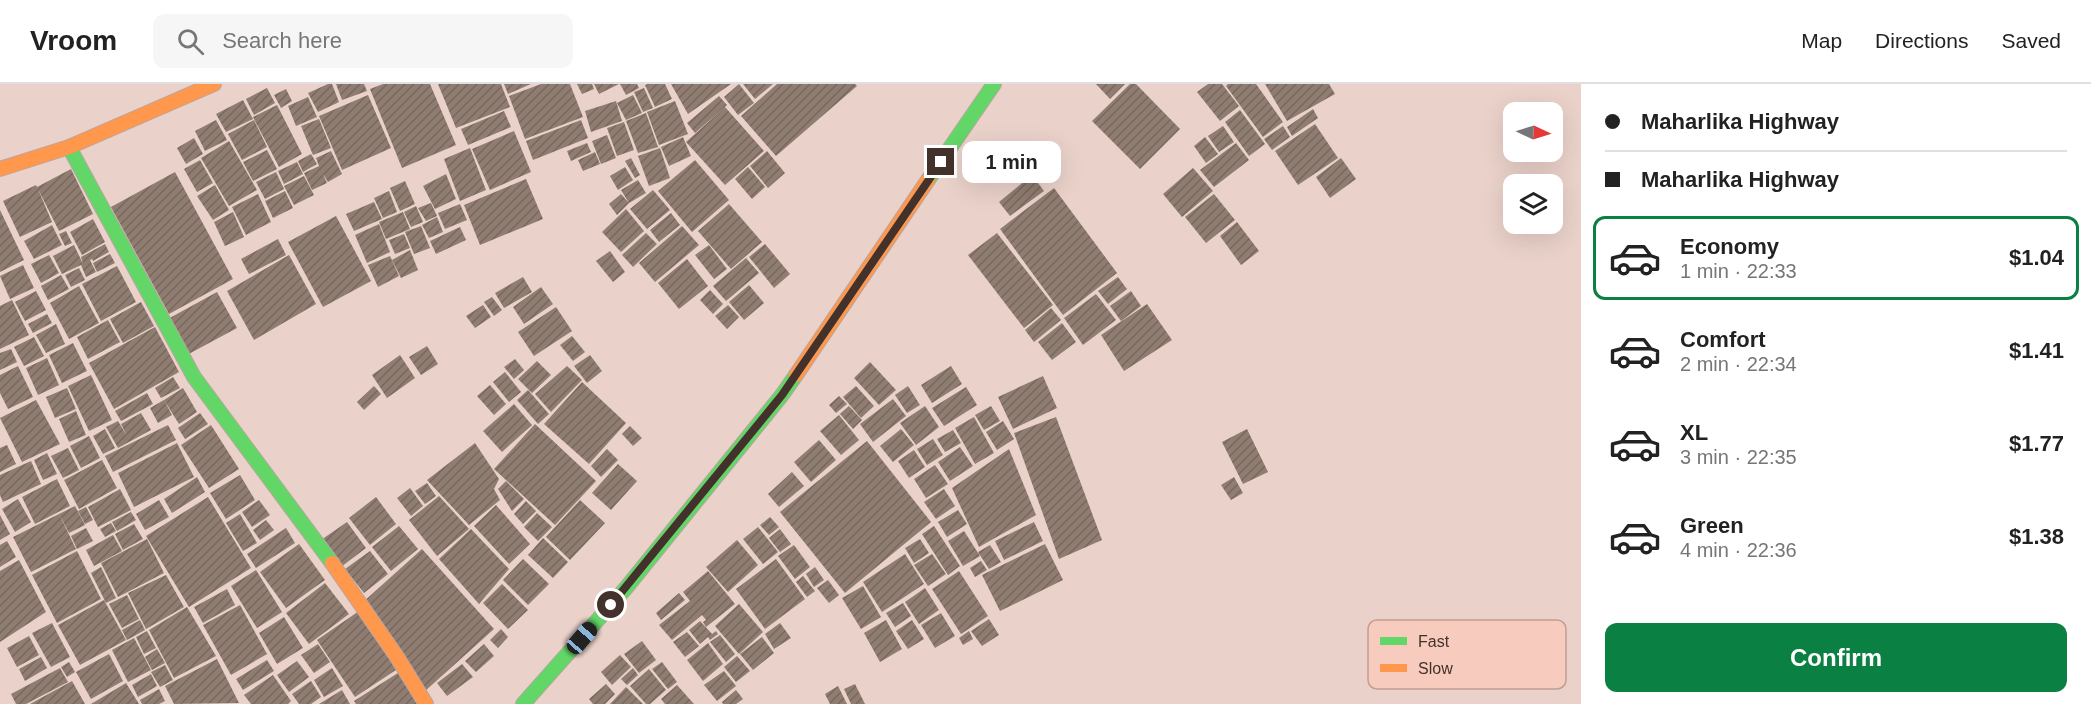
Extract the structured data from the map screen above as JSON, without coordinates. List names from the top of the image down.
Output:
{
  "legend": ["Fast", "Slow"],
  "north": "right",
  "page": {
    "header": "Vroom",
    "search": "Search here",
    "nav": ["Map", "Directions", "Saved"],
    "banner": ["Maharlika Highway", "Maharlika Highway"],
    "bubble": "1 min",
    "list": [
      {
        "name": "Economy",
        "note": "1 min · 22:33",
        "value": "$1.04"
      },
      {
        "name": "Comfort",
        "note": "2 min · 22:34",
        "value": "$1.41"
      },
      {
        "name": "XL",
        "note": "3 min · 22:35",
        "value": "$1.77"
      },
      {
        "name": "Green",
        "note": "4 min · 22:36",
        "value": "$1.38"
      }
    ],
    "buttons": "Confirm"
  }
}
